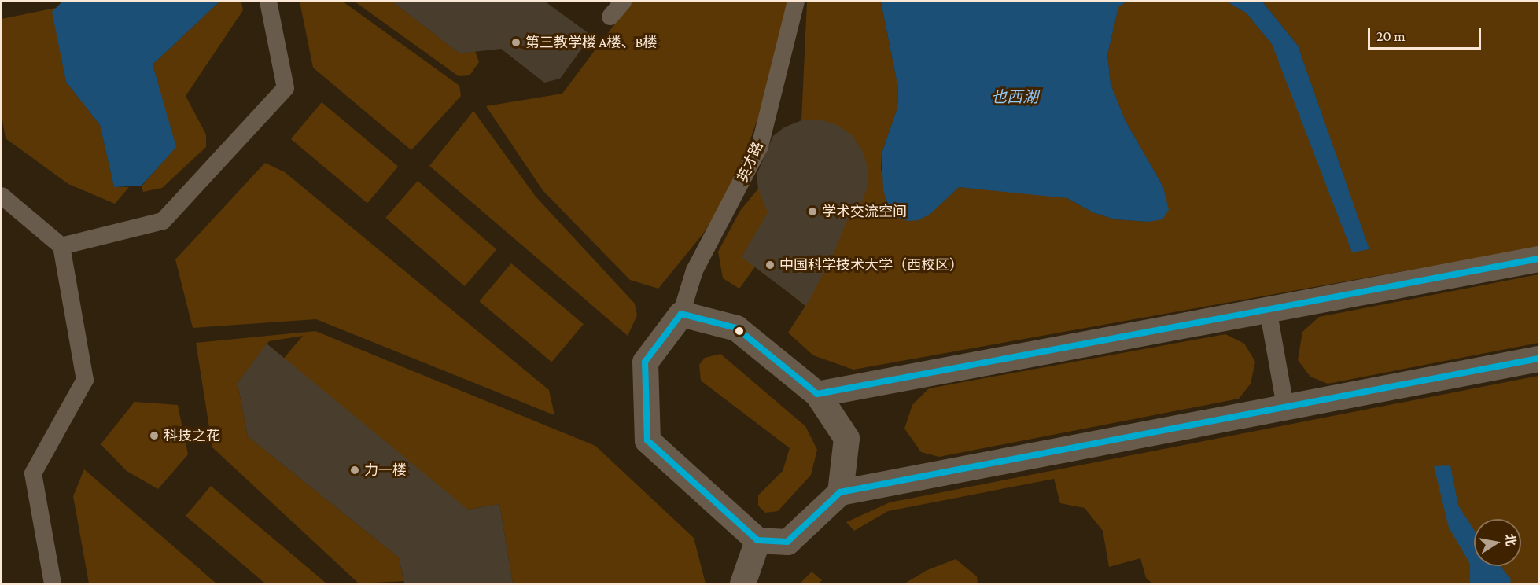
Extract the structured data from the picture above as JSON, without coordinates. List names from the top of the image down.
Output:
{
  "streets": {
    "lane": ["英才路"]
  },
  "water": ["也西湖"],
  "places": [
    "第三教学楼 A楼、B楼",
    "学术交流空间",
    "中国科学技术大学（西校区）",
    "科技之花",
    "力一楼"
  ],
  "scale_bar": "20 m",
  "north": "right"
}
